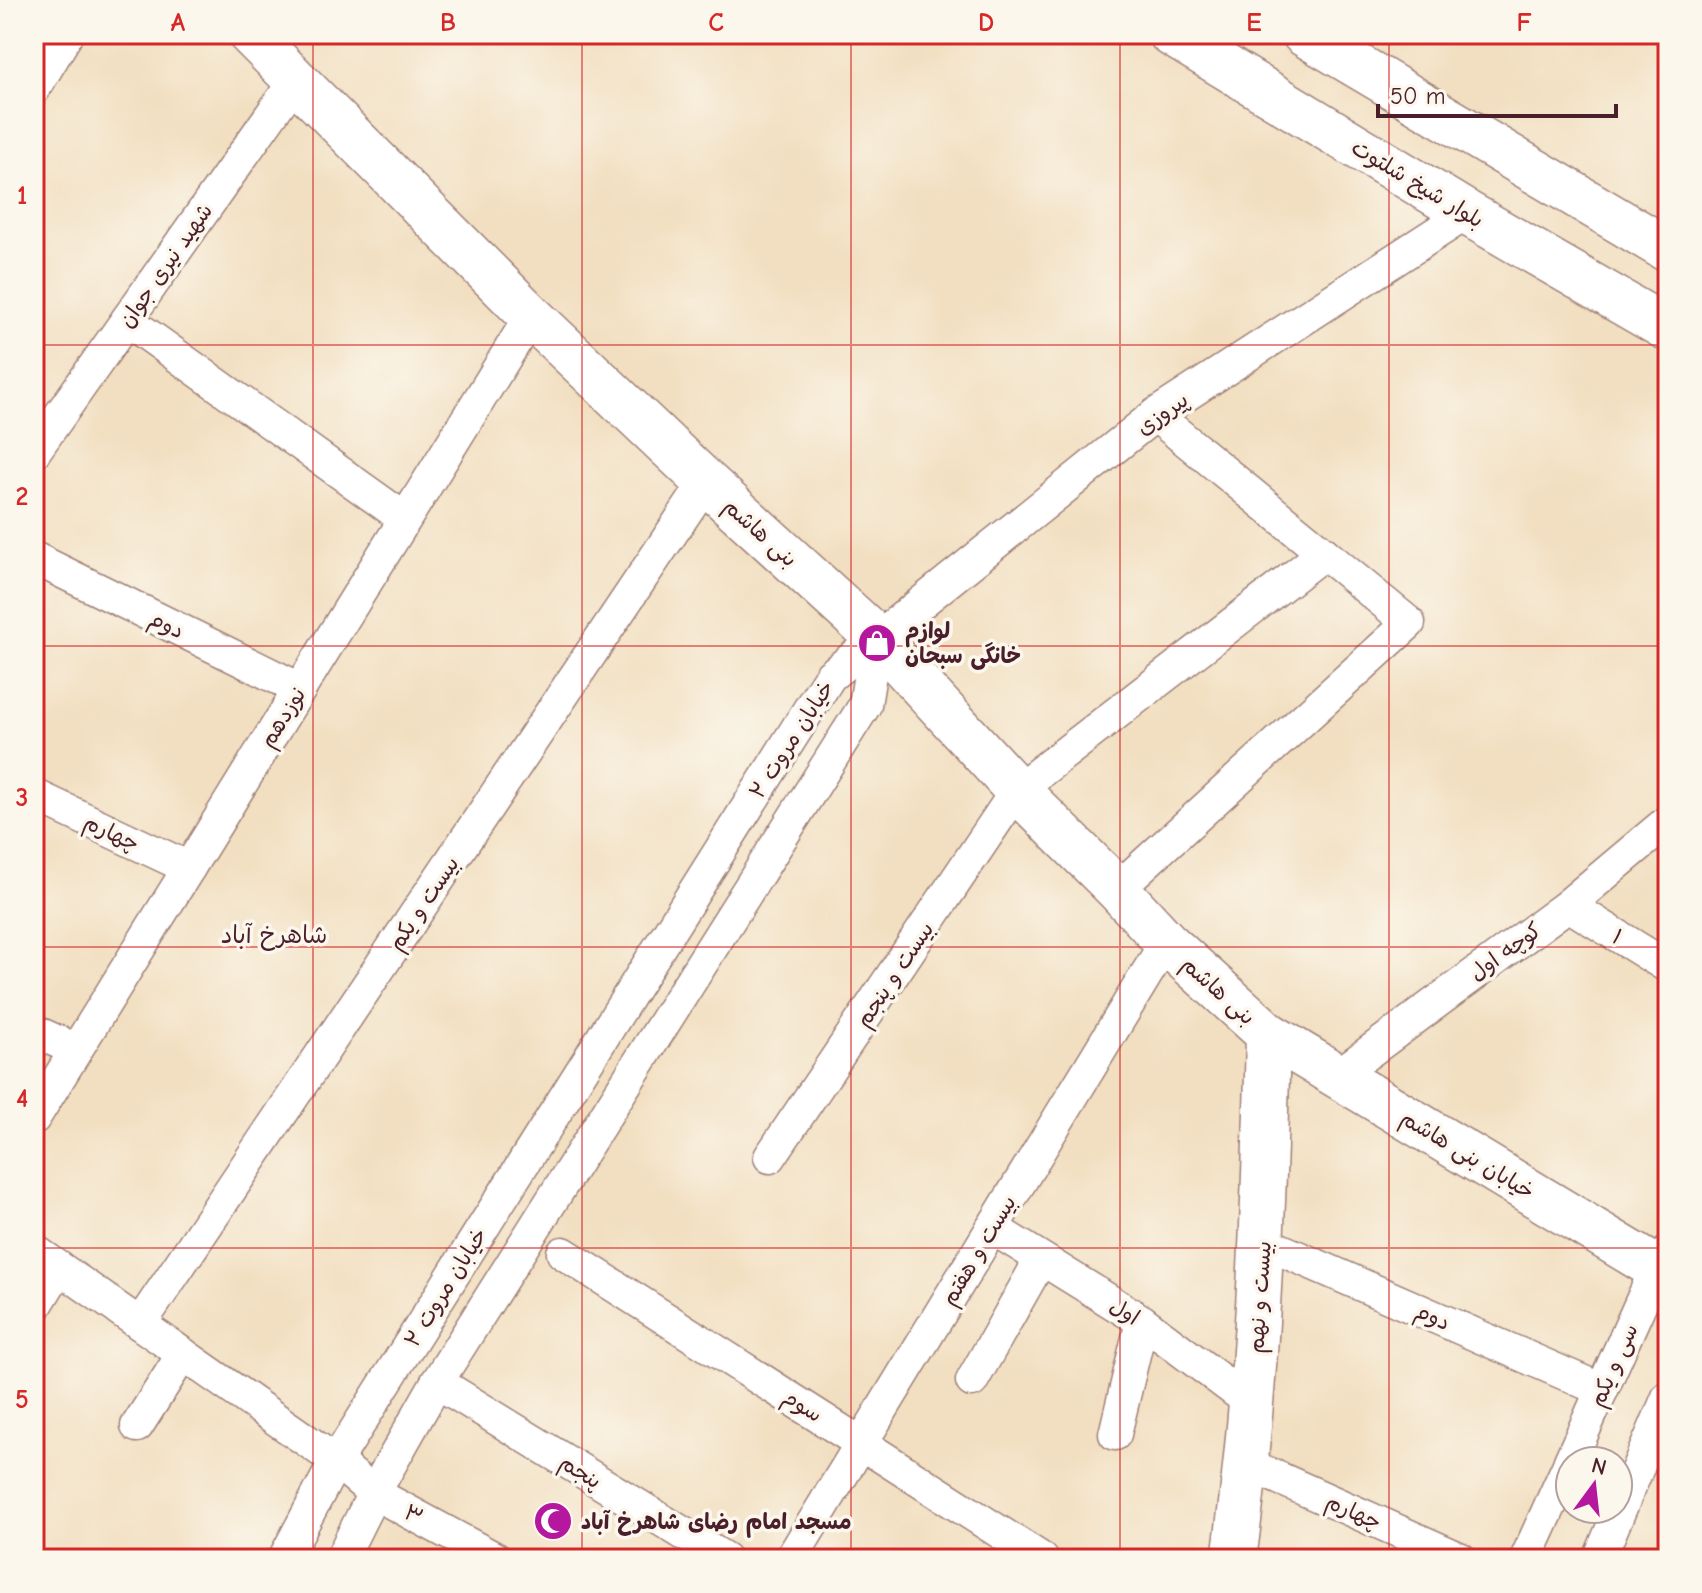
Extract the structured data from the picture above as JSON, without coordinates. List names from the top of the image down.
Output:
{
  "streets": {
    "street": [
      "بلوار شیخ شلتوت",
      "شهید نیری جوان",
      "پیروزی",
      "بنی هاشم",
      "دوم",
      "نوزدهم",
      "خیابان مروت ۲",
      "چهارم",
      "بیست و یکم",
      "۱",
      "کوچه اول",
      "بیست و پنجم",
      "خیابان بنی هاشم",
      "بیست و هفتم",
      "بیست و نهم",
      "اول",
      "سی و یکم",
      "سوم",
      "پنجم",
      "۳"
    ]
  },
  "crossings": [
    ["بلوار شیخ شلتوت", "پیروزی"],
    ["شهید نیری جوان", "بنی هاشم"],
    ["پیروزی", "بنی هاشم"],
    ["پیروزی", "خیابان مروت ۲"],
    ["بنی هاشم", "نوزدهم"],
    ["بنی هاشم", "خیابان مروت ۲"],
    ["بنی هاشم", "بیست و یکم"],
    ["بنی هاشم", "بیست و پنجم"],
    ["بنی هاشم", "خیابان بنی هاشم"],
    ["بنی هاشم", "بیست و هفتم"],
    ["بنی هاشم", "بیست و نهم"],
    ["دوم", "نوزدهم"],
    ["دوم", "بیست و نهم"],
    ["دوم", "سی و یکم"],
    ["نوزدهم", "چهارم"],
    ["خیابان مروت ۲", "پنجم"],
    ["خیابان مروت ۲", "۳"],
    ["چهارم", "بیست و نهم"],
    ["بیست و یکم", "۳"],
    ["۱", "کوچه اول"],
    ["کوچه اول", "خیابان بنی هاشم"],
    ["خیابان بنی هاشم", "بیست و نهم"],
    ["خیابان بنی هاشم", "سی و یکم"],
    ["بیست و هفتم", "اول"],
    ["بیست و هفتم", "سوم"],
    ["بیست و نهم", "اول"]
  ],
  "districts": ["شاهرخ آباد"],
  "places": {
    "shop": ["لوازم خانگی سبحان"],
    "mosque": ["مسجد امام رضای شاهرخ آباد"]
  },
  "scale_bar": "50 m",
  "north": "top",
  "grid": {
    "columns": [
      "A",
      "B",
      "C",
      "D",
      "E",
      "F"
    ],
    "rows": [
      "1",
      "2",
      "3",
      "4",
      "5"
    ]
  }
}
